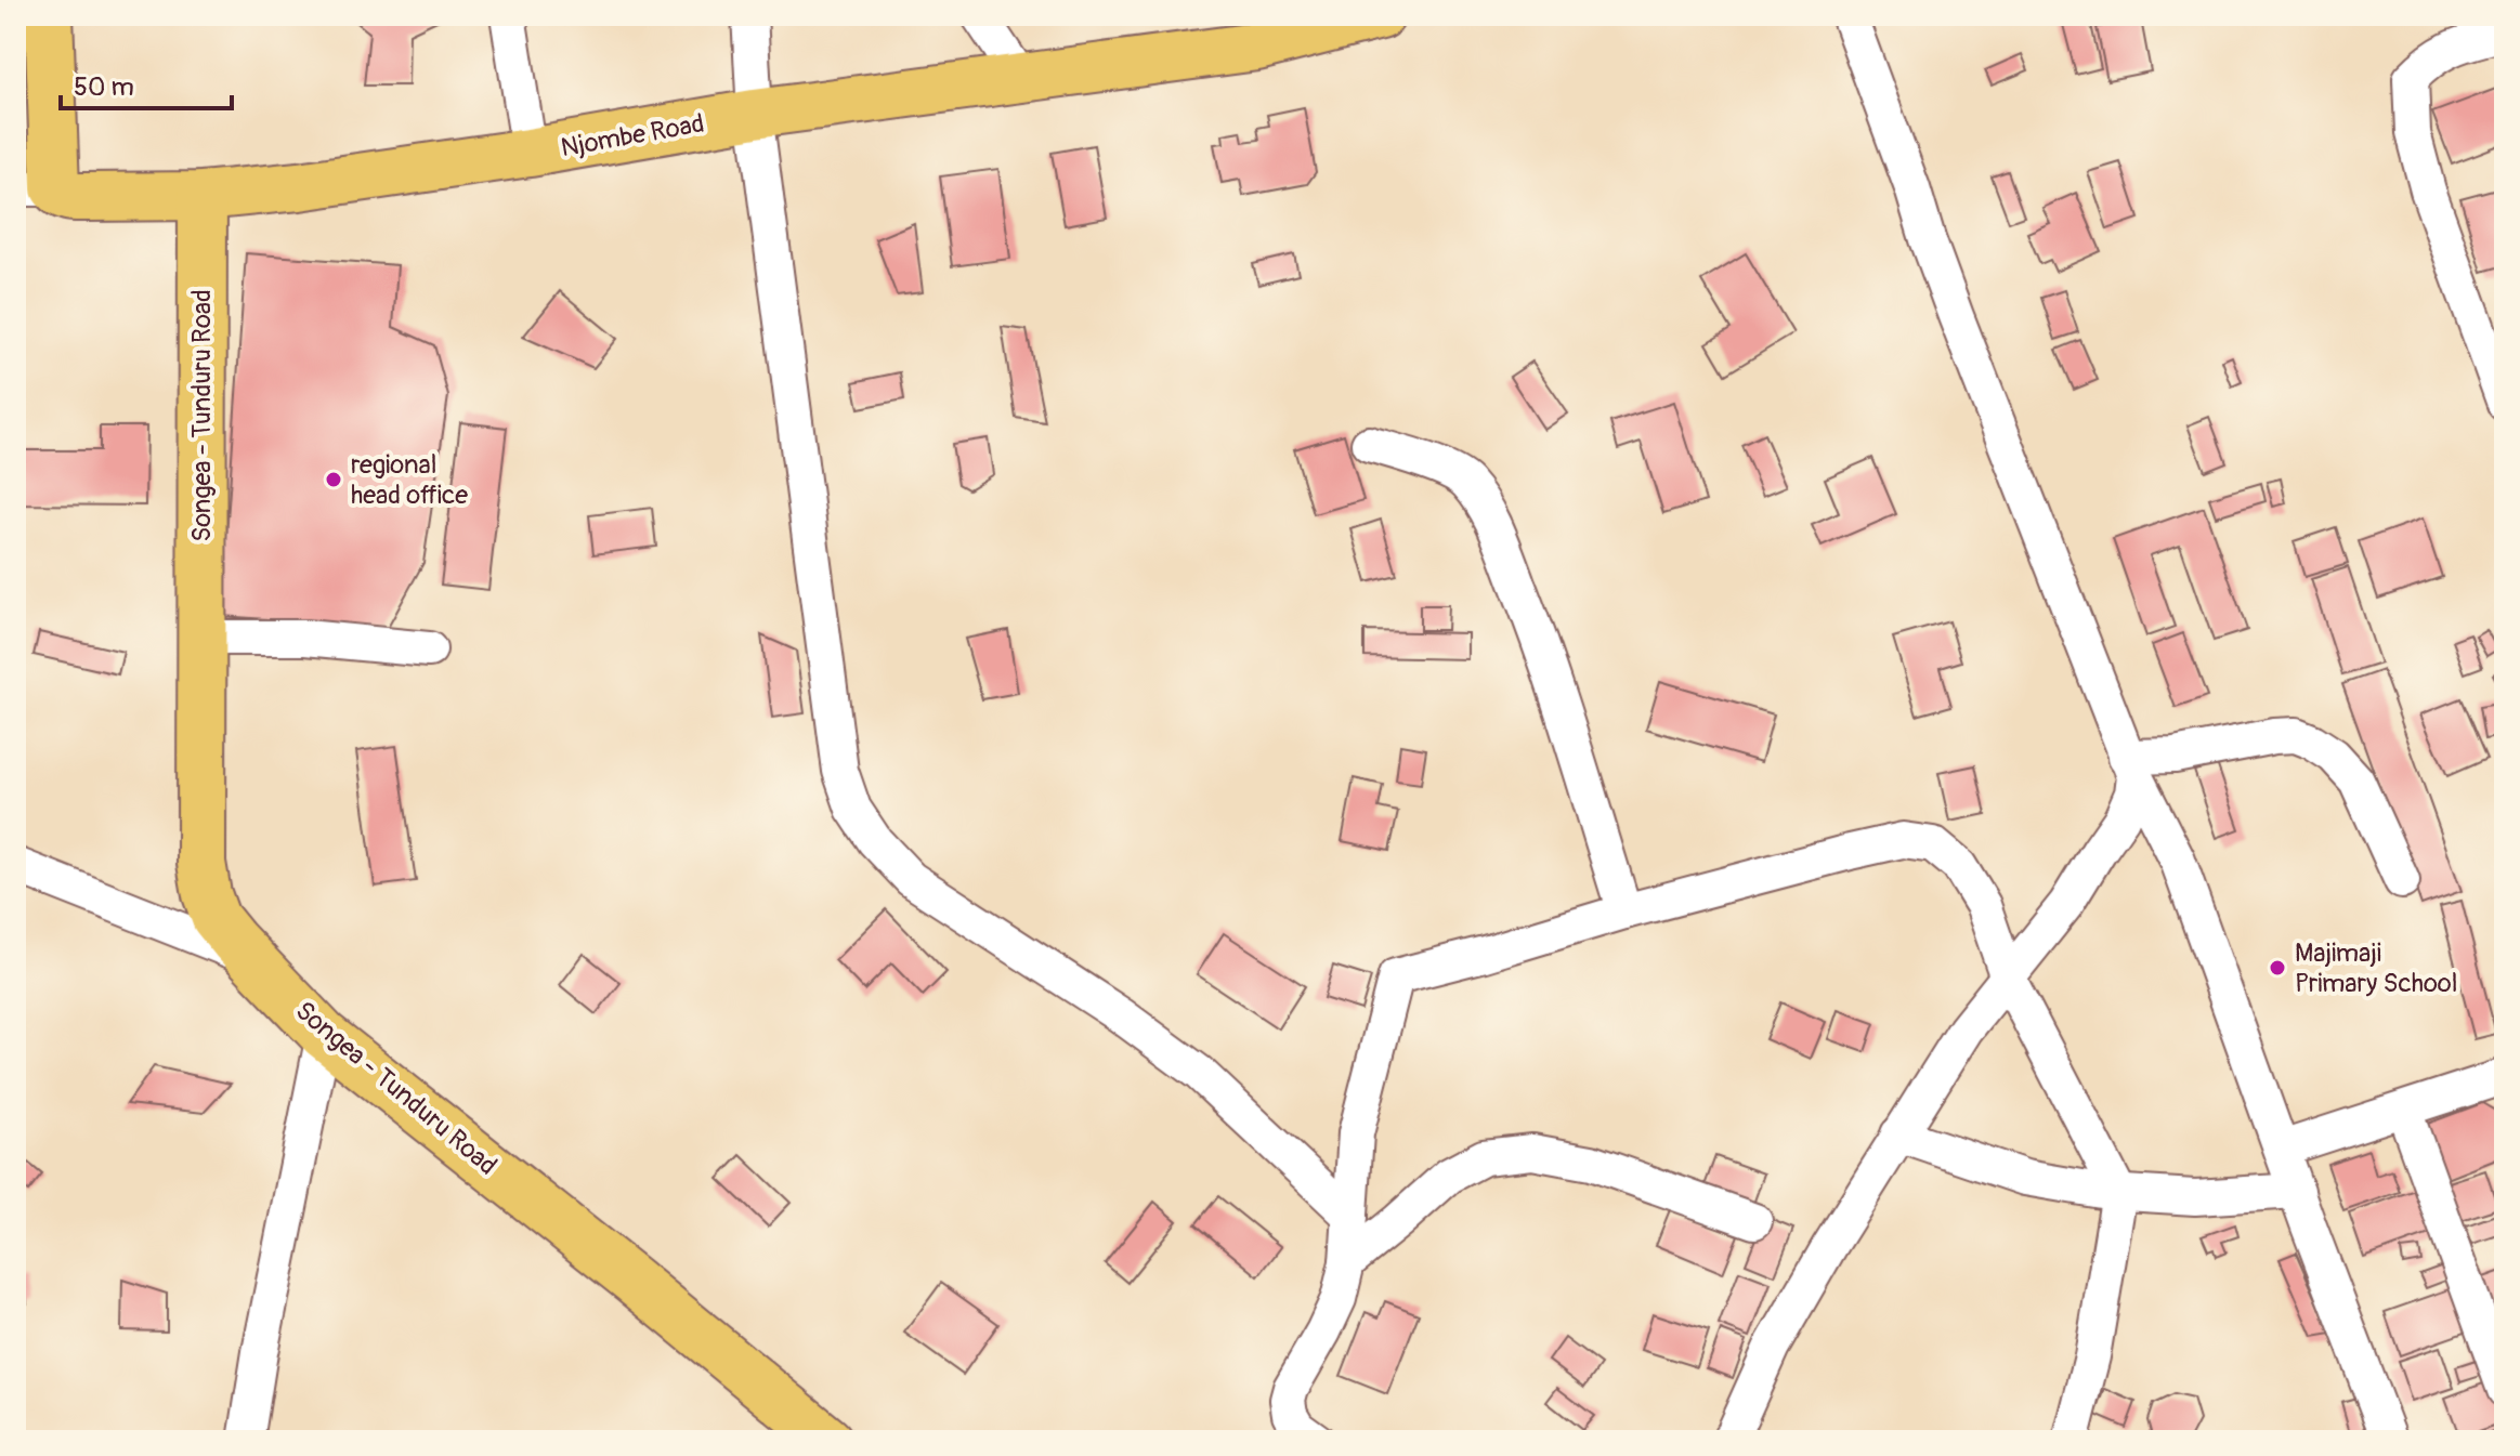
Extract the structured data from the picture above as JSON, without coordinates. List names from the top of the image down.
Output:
{
  "streets": {
    "highway": ["Njombe Road", "Songea - Tunduru Road"]
  },
  "crossings": [
    ["Njombe Road", "Songea - Tunduru Road"]
  ],
  "places": ["regional head office", "Majimaji Primary School"],
  "scale_bar": "50 m"
}
